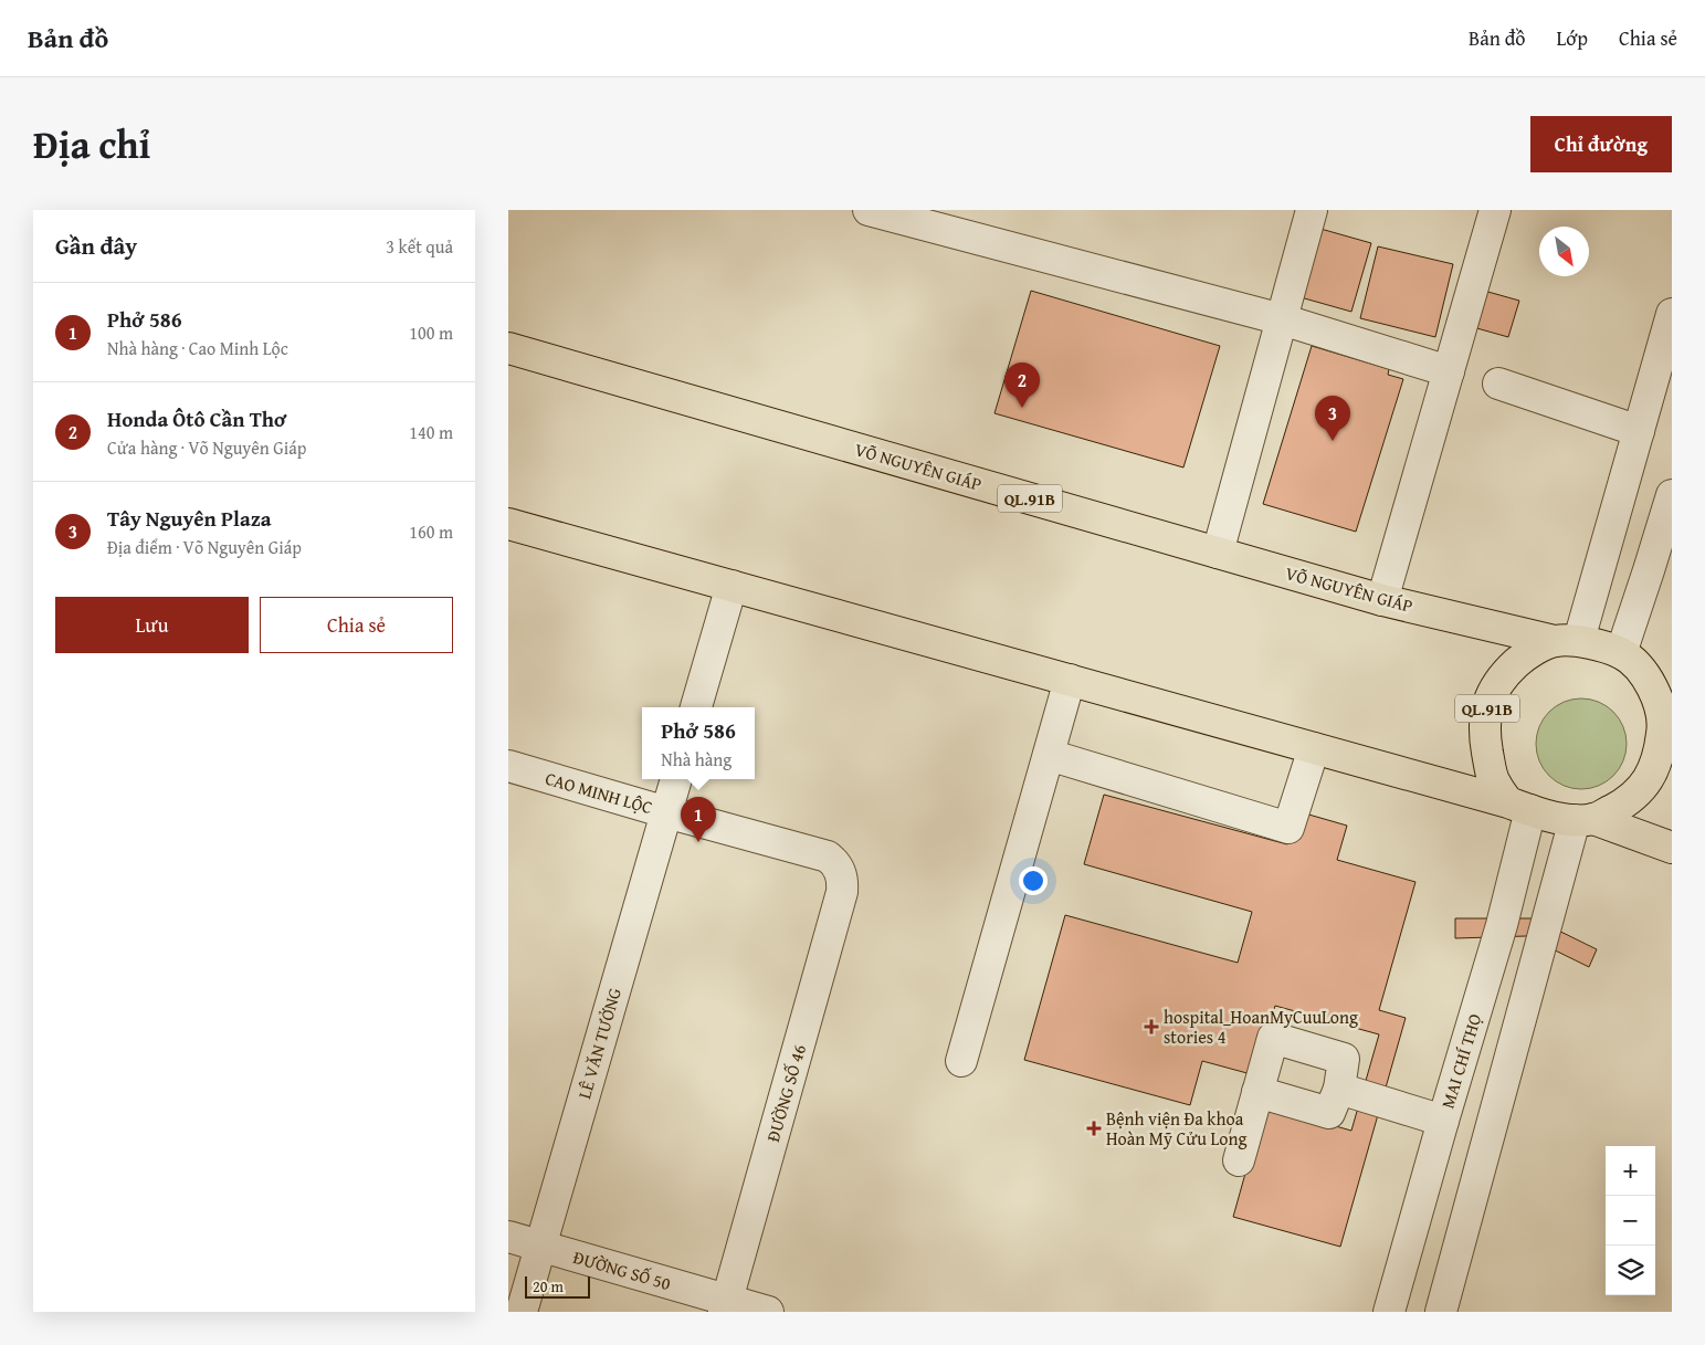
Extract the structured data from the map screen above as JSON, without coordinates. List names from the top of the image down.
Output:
{
  "streets": {
    "highway": ["VÕ NGUYÊN GIÁP", "QL.91B"],
    "street": [
      "CAO MINH LỘC",
      "LÊ VĂN TƯỞNG",
      "MAI CHÍ THỌ",
      "ĐƯỜNG SỐ 46",
      "ĐƯỜNG SỐ 50"
    ]
  },
  "crossings": [
    ["VÕ NGUYÊN GIÁP", "QL.91B"],
    ["VÕ NGUYÊN GIÁP", "MAI CHÍ THỌ"],
    ["QL.91B", "MAI CHÍ THỌ"],
    ["CAO MINH LỘC", "LÊ VĂN TƯỞNG"],
    ["CAO MINH LỘC", "ĐƯỜNG SỐ 46"],
    ["LÊ VĂN TƯỞNG", "ĐƯỜNG SỐ 50"],
    ["ĐƯỜNG SỐ 46", "ĐƯỜNG SỐ 50"]
  ],
  "places": {
    "health": ["hospital_HoanMyCuuLong stories 4", "Bệnh viện Đa khoa Hoàn Mỹ Cửu Long"]
  },
  "scale_bar": "20 m",
  "north": "bottom right",
  "page": {
    "header": "Bản đồ",
    "nav": ["Bản đồ", "Lớp", "Chia sẻ"],
    "title": "Địa chỉ",
    "buttons": [
      "Chỉ đường",
      ["Lưu", "Chia sẻ"]
    ],
    "heading": ["Gần đây", "3 kết quả"],
    "list": [
      {
        "mark": "1",
        "name": "Phở 586",
        "note": "Nhà hàng · Cao Minh Lộc",
        "value": "100 m"
      },
      {
        "mark": "2",
        "name": "Honda Ôtô Cần Thơ",
        "note": "Cửa hàng · Võ Nguyên Giáp",
        "value": "140 m"
      },
      {
        "mark": "3",
        "name": "Tây Nguyên Plaza",
        "note": "Địa điểm · Võ Nguyên Giáp",
        "value": "160 m"
      }
    ],
    "pins": ["2", "3", "1"],
    "popup": ["Phở 586", "Nhà hàng"],
    "map_buttons": ["+", "−"],
    "scale": "20 m"
  }
}
